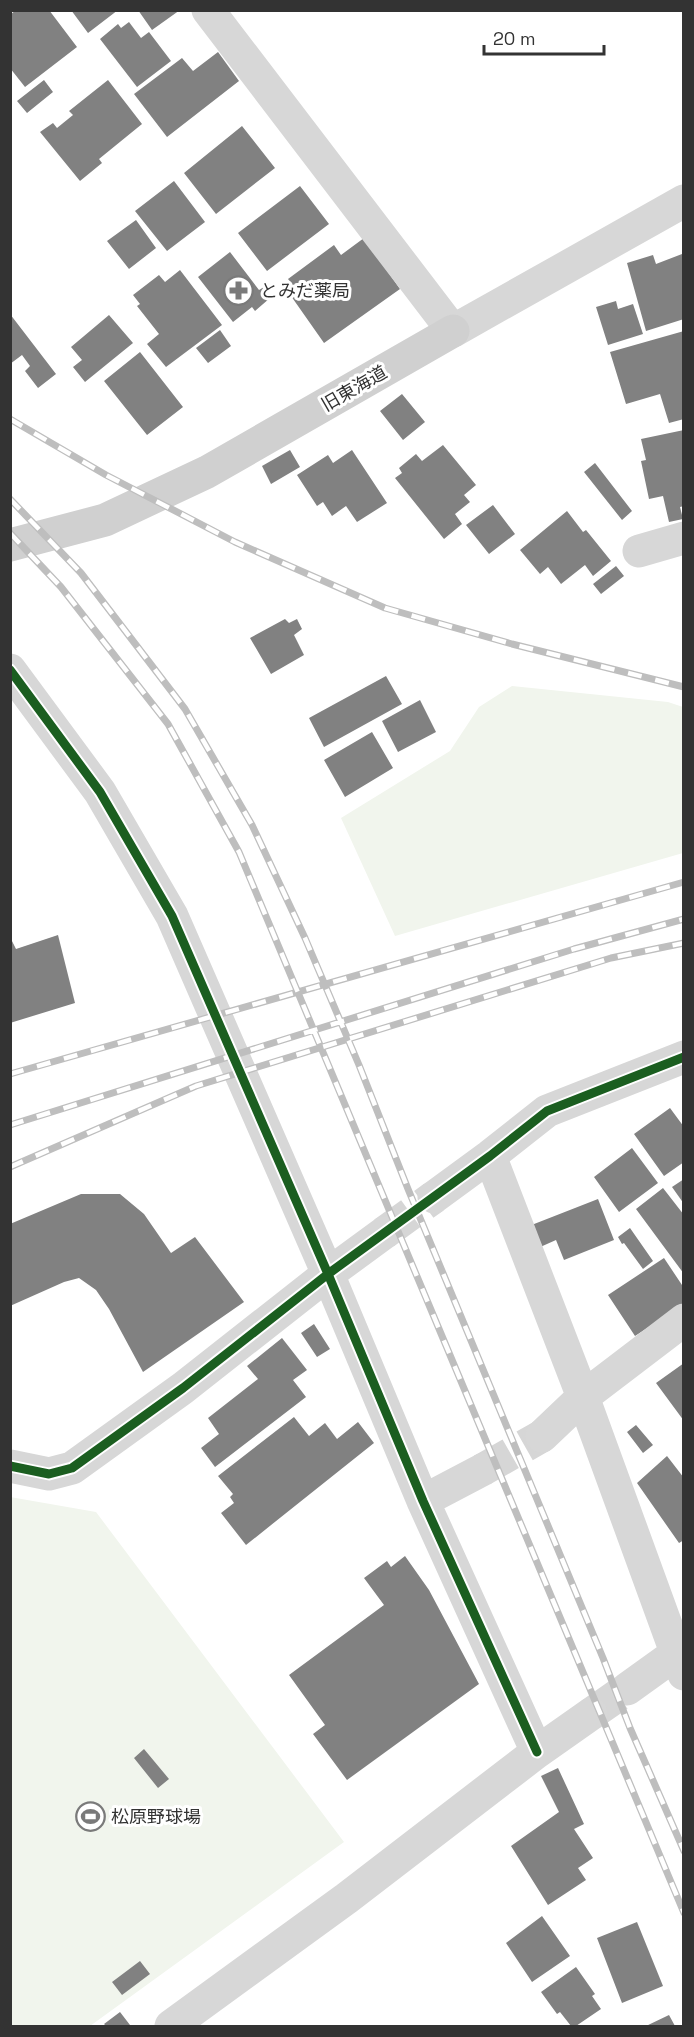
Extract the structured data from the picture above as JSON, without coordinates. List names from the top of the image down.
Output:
{
  "streets": {
    "street": ["旧東海道"]
  },
  "places": {
    "pharmacy": ["とみだ薬局"],
    "sports": ["松原野球場"]
  },
  "scale_bar": "20 m"
}
